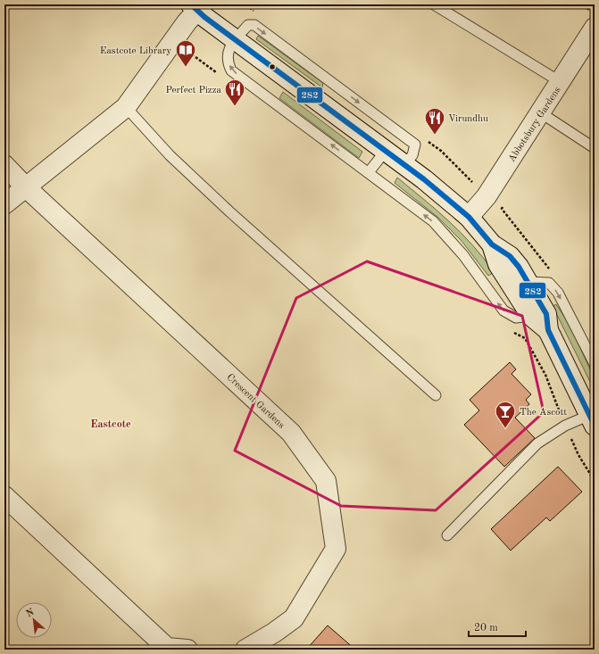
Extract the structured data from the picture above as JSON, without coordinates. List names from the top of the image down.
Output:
{
  "streets": {
    "street": ["Abbotsbury Gardens", "Crescent Gardens"]
  },
  "districts": ["Eastcote"],
  "places": {
    "library": ["Eastcote Library"],
    "restaurant": ["Perfect Pizza", "Virundhu"],
    "bar": ["The Ascott"]
  },
  "lines": ["transit line 282"],
  "scale_bar": "20 m",
  "north": "top left"
}
